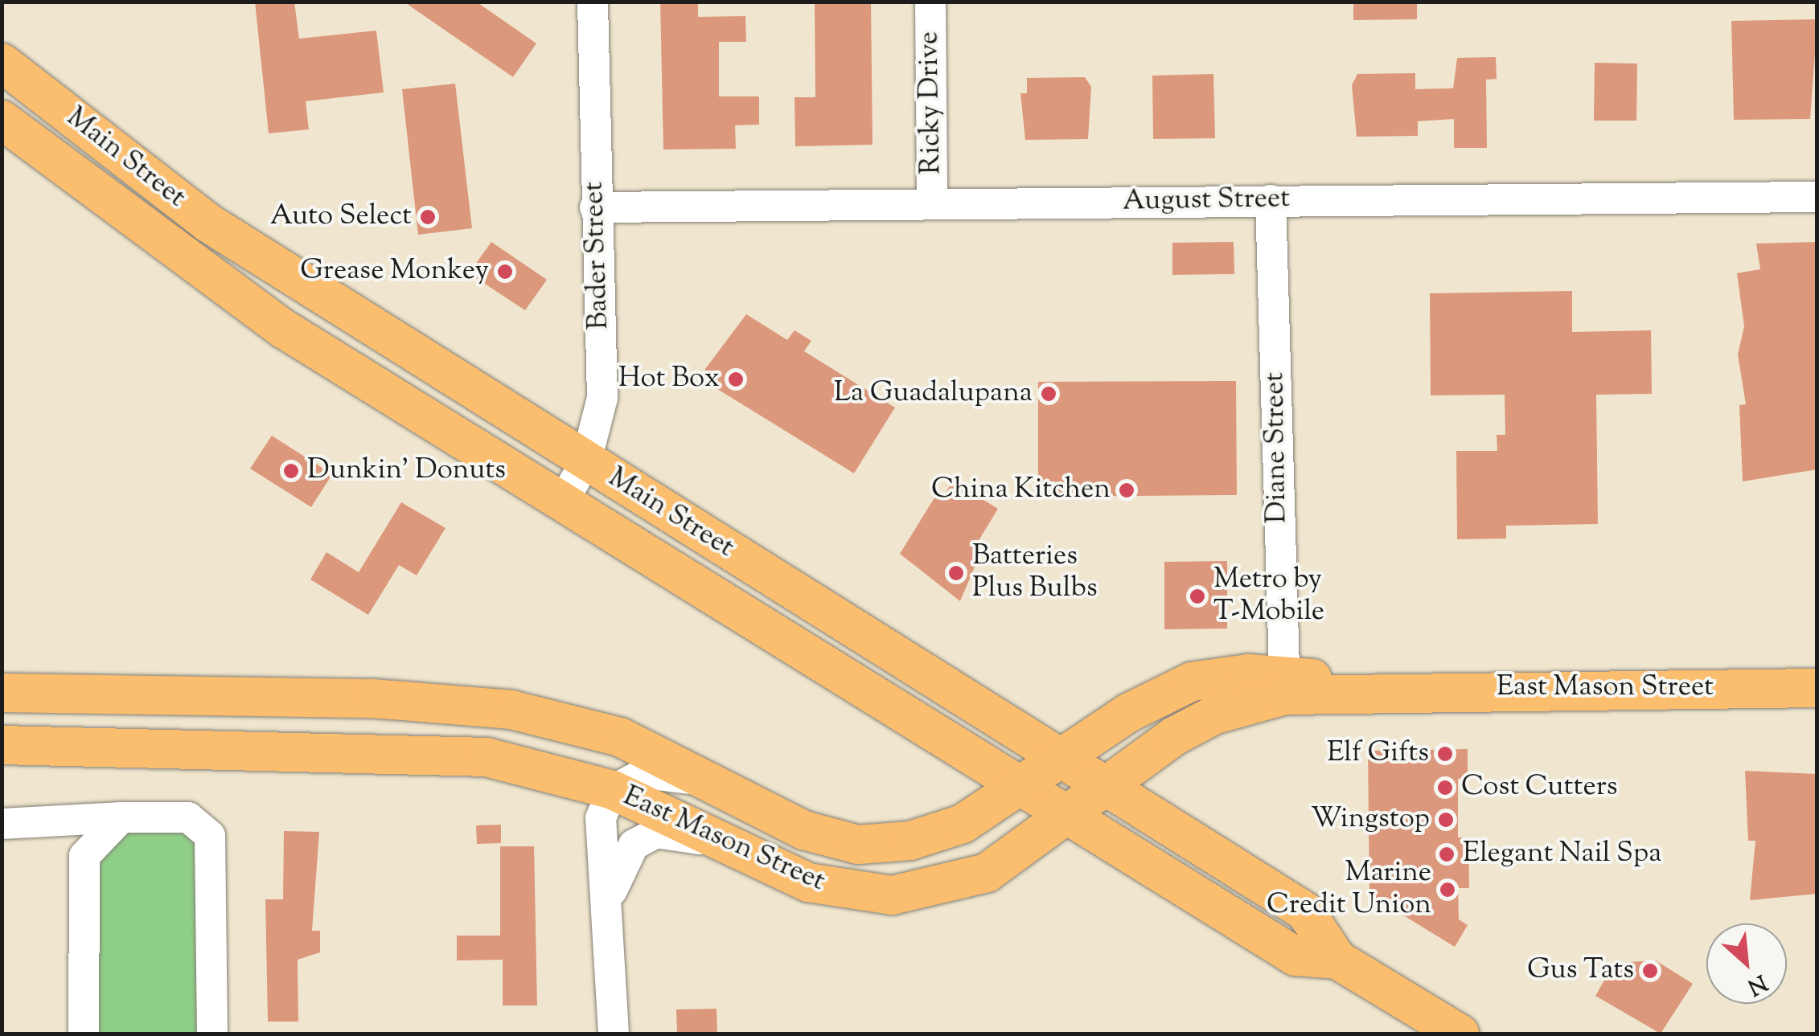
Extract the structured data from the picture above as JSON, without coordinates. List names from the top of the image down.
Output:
{
  "streets": {
    "main road": ["Main Street", "East Mason Street"],
    "street": [
      "Ricky Drive",
      "August Street",
      "Bader Street",
      "Diane Street"
    ]
  },
  "crossings": [
    ["Ricky Drive", "August Street"],
    ["Main Street", "Bader Street"],
    ["Main Street", "East Mason Street"],
    ["August Street", "Bader Street"],
    ["August Street", "Diane Street"],
    ["Diane Street", "East Mason Street"]
  ],
  "places": [
    "Auto Select",
    "Grease Monkey",
    "Hot Box",
    "La Guadalupana",
    "Dunkin' Donuts",
    "China Kitchen",
    "Batteries Plus Bulbs",
    "Metro by T-Mobile",
    "Elf Gifts",
    "Cost Cutters",
    "Wingstop",
    "Elegant Nail Spa",
    "Marine Credit Union",
    "Gus Tats"
  ],
  "north": "bottom right"
}
